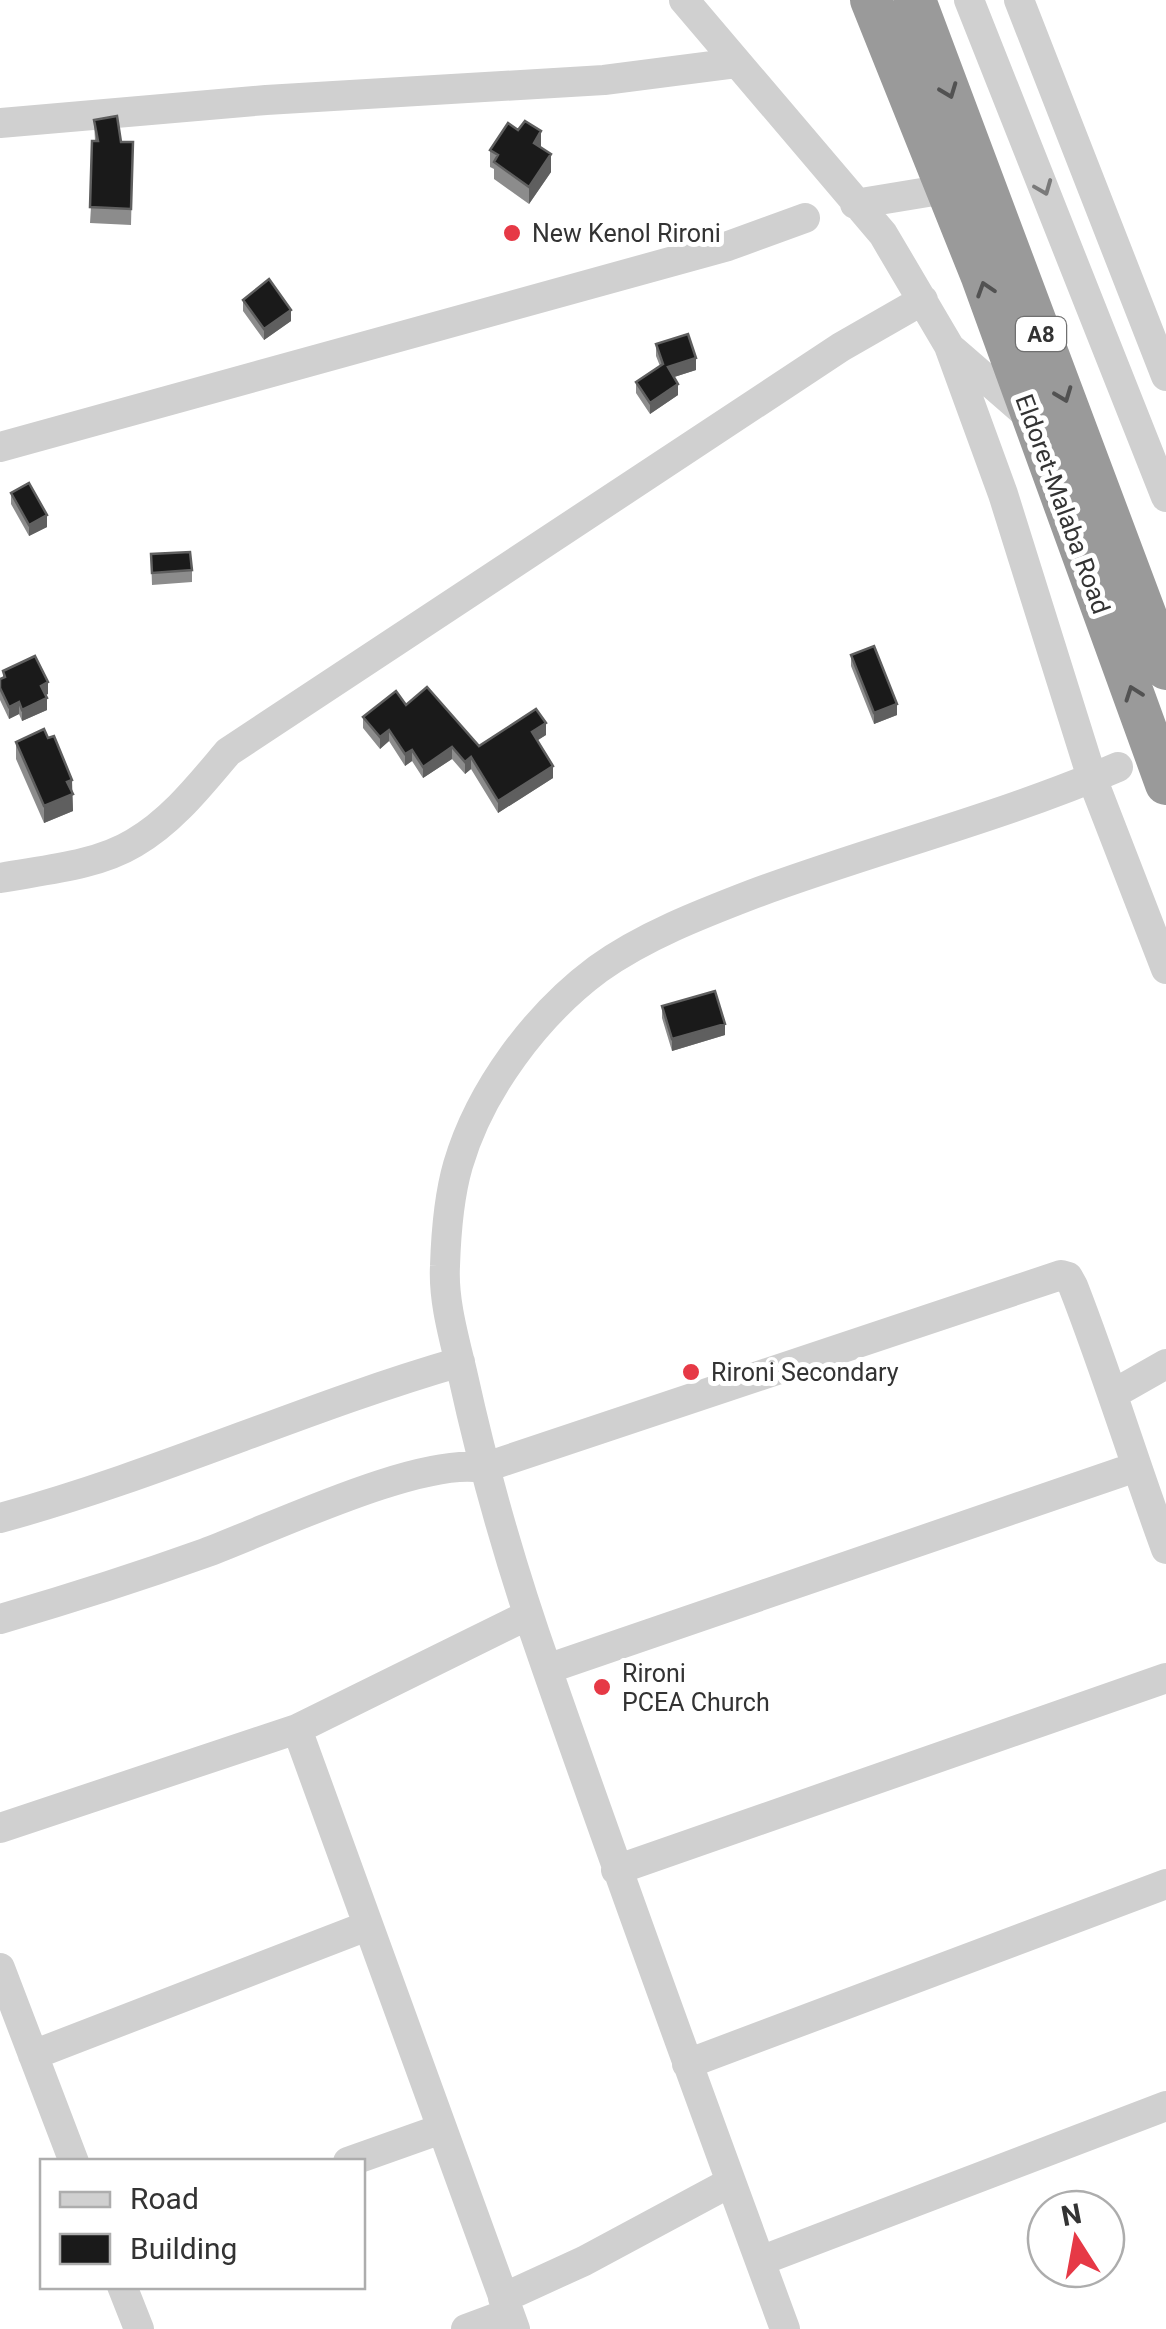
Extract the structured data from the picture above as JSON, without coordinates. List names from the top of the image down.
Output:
{
  "streets": {
    "highway": ["A8", "Eldoret-Malaba Road"]
  },
  "places": ["New Kenol Rironi", "Rironi Secondary", "Rironi PCEA Church"],
  "legend": ["Road", "Building"],
  "north": "top"
}
